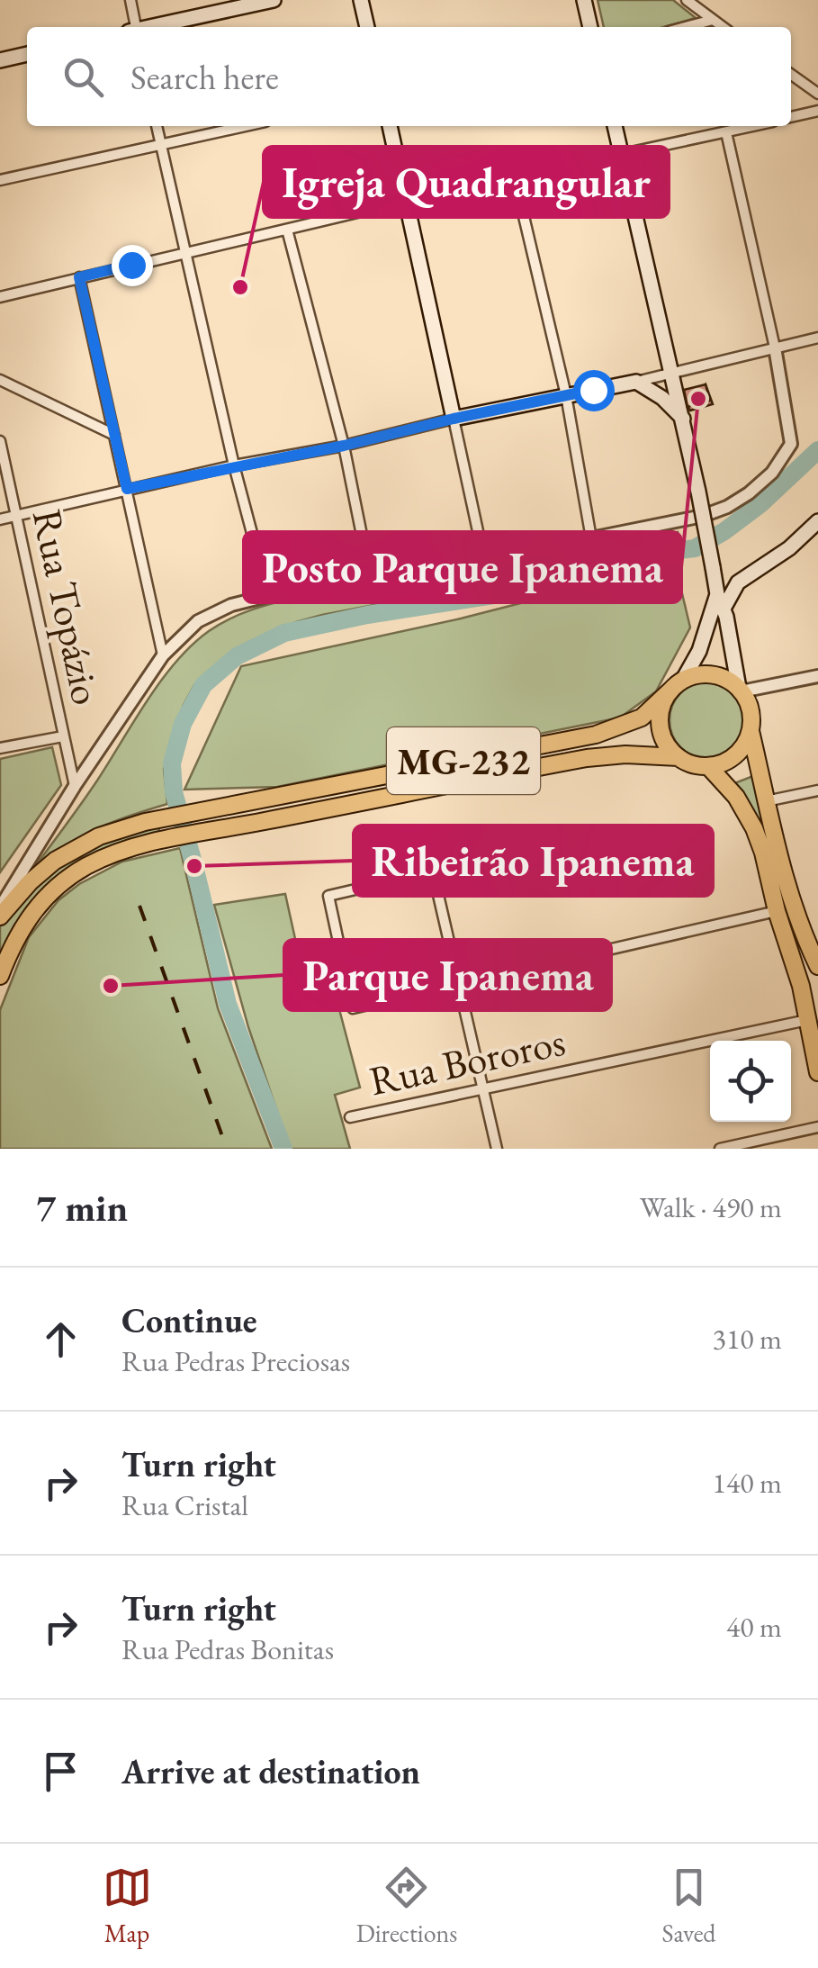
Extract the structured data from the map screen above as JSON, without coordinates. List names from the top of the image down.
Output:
{
  "streets": {
    "main road": ["MG-232"],
    "street": ["Rua Topázio", "Rua Bororos"]
  },
  "places": [
    "Igreja Quadrangular",
    "Posto Parque Ipanema",
    "Ribeirão Ipanema",
    "Parque Ipanema"
  ],
  "page": {
    "search": "Search here",
    "heading": ["7 min", "Walk · 490 m"],
    "list": [
      ["Continue", "Rua Pedras Preciosas", "310 m"],
      ["Turn right", "Rua Cristal", "140 m"],
      ["Turn right", "Rua Pedras Bonitas", "40 m"],
      "Arrive at destination"
    ],
    "nav": ["Map", "Directions", "Saved"]
  }
}
